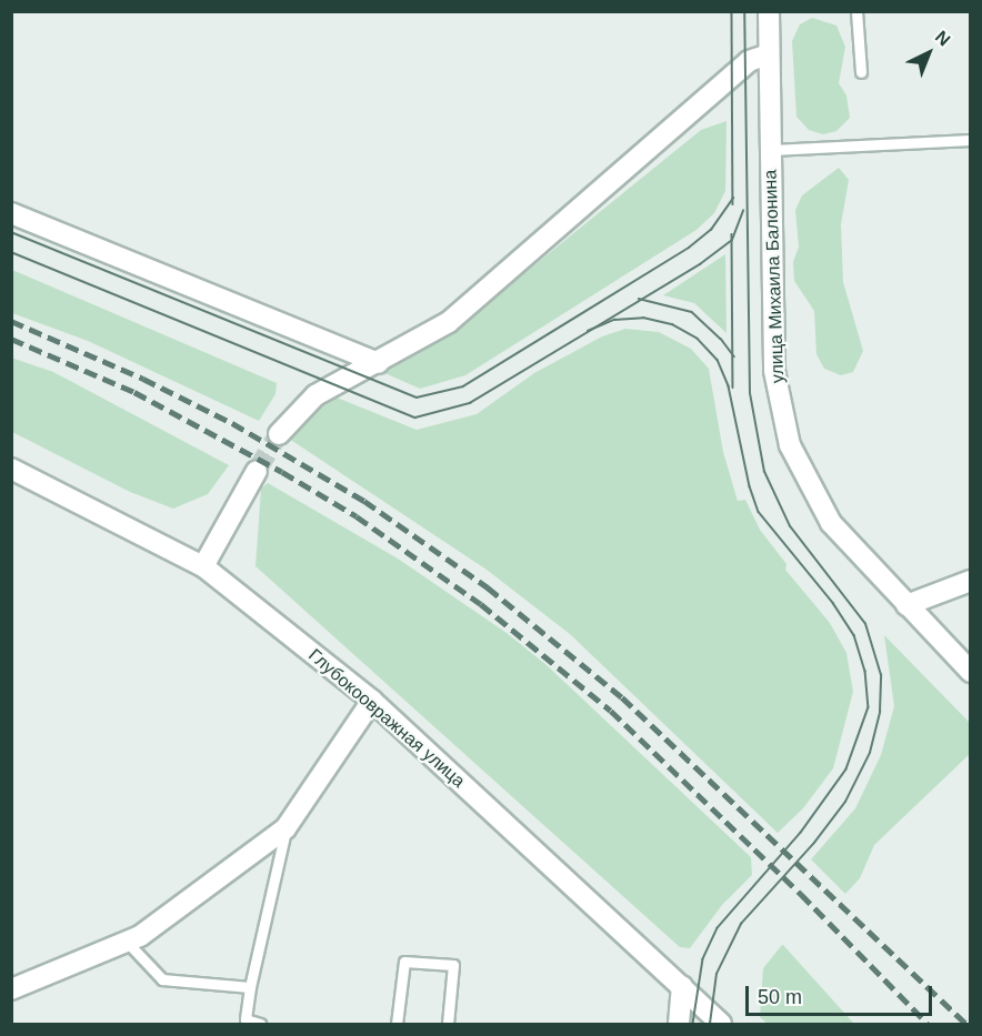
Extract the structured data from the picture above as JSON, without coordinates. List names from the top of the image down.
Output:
{
  "streets": {
    "main road": ["улица Михаила Балонина", "Глубокоовражная улица"]
  },
  "scale_bar": "50 m",
  "north": "top right"
}
